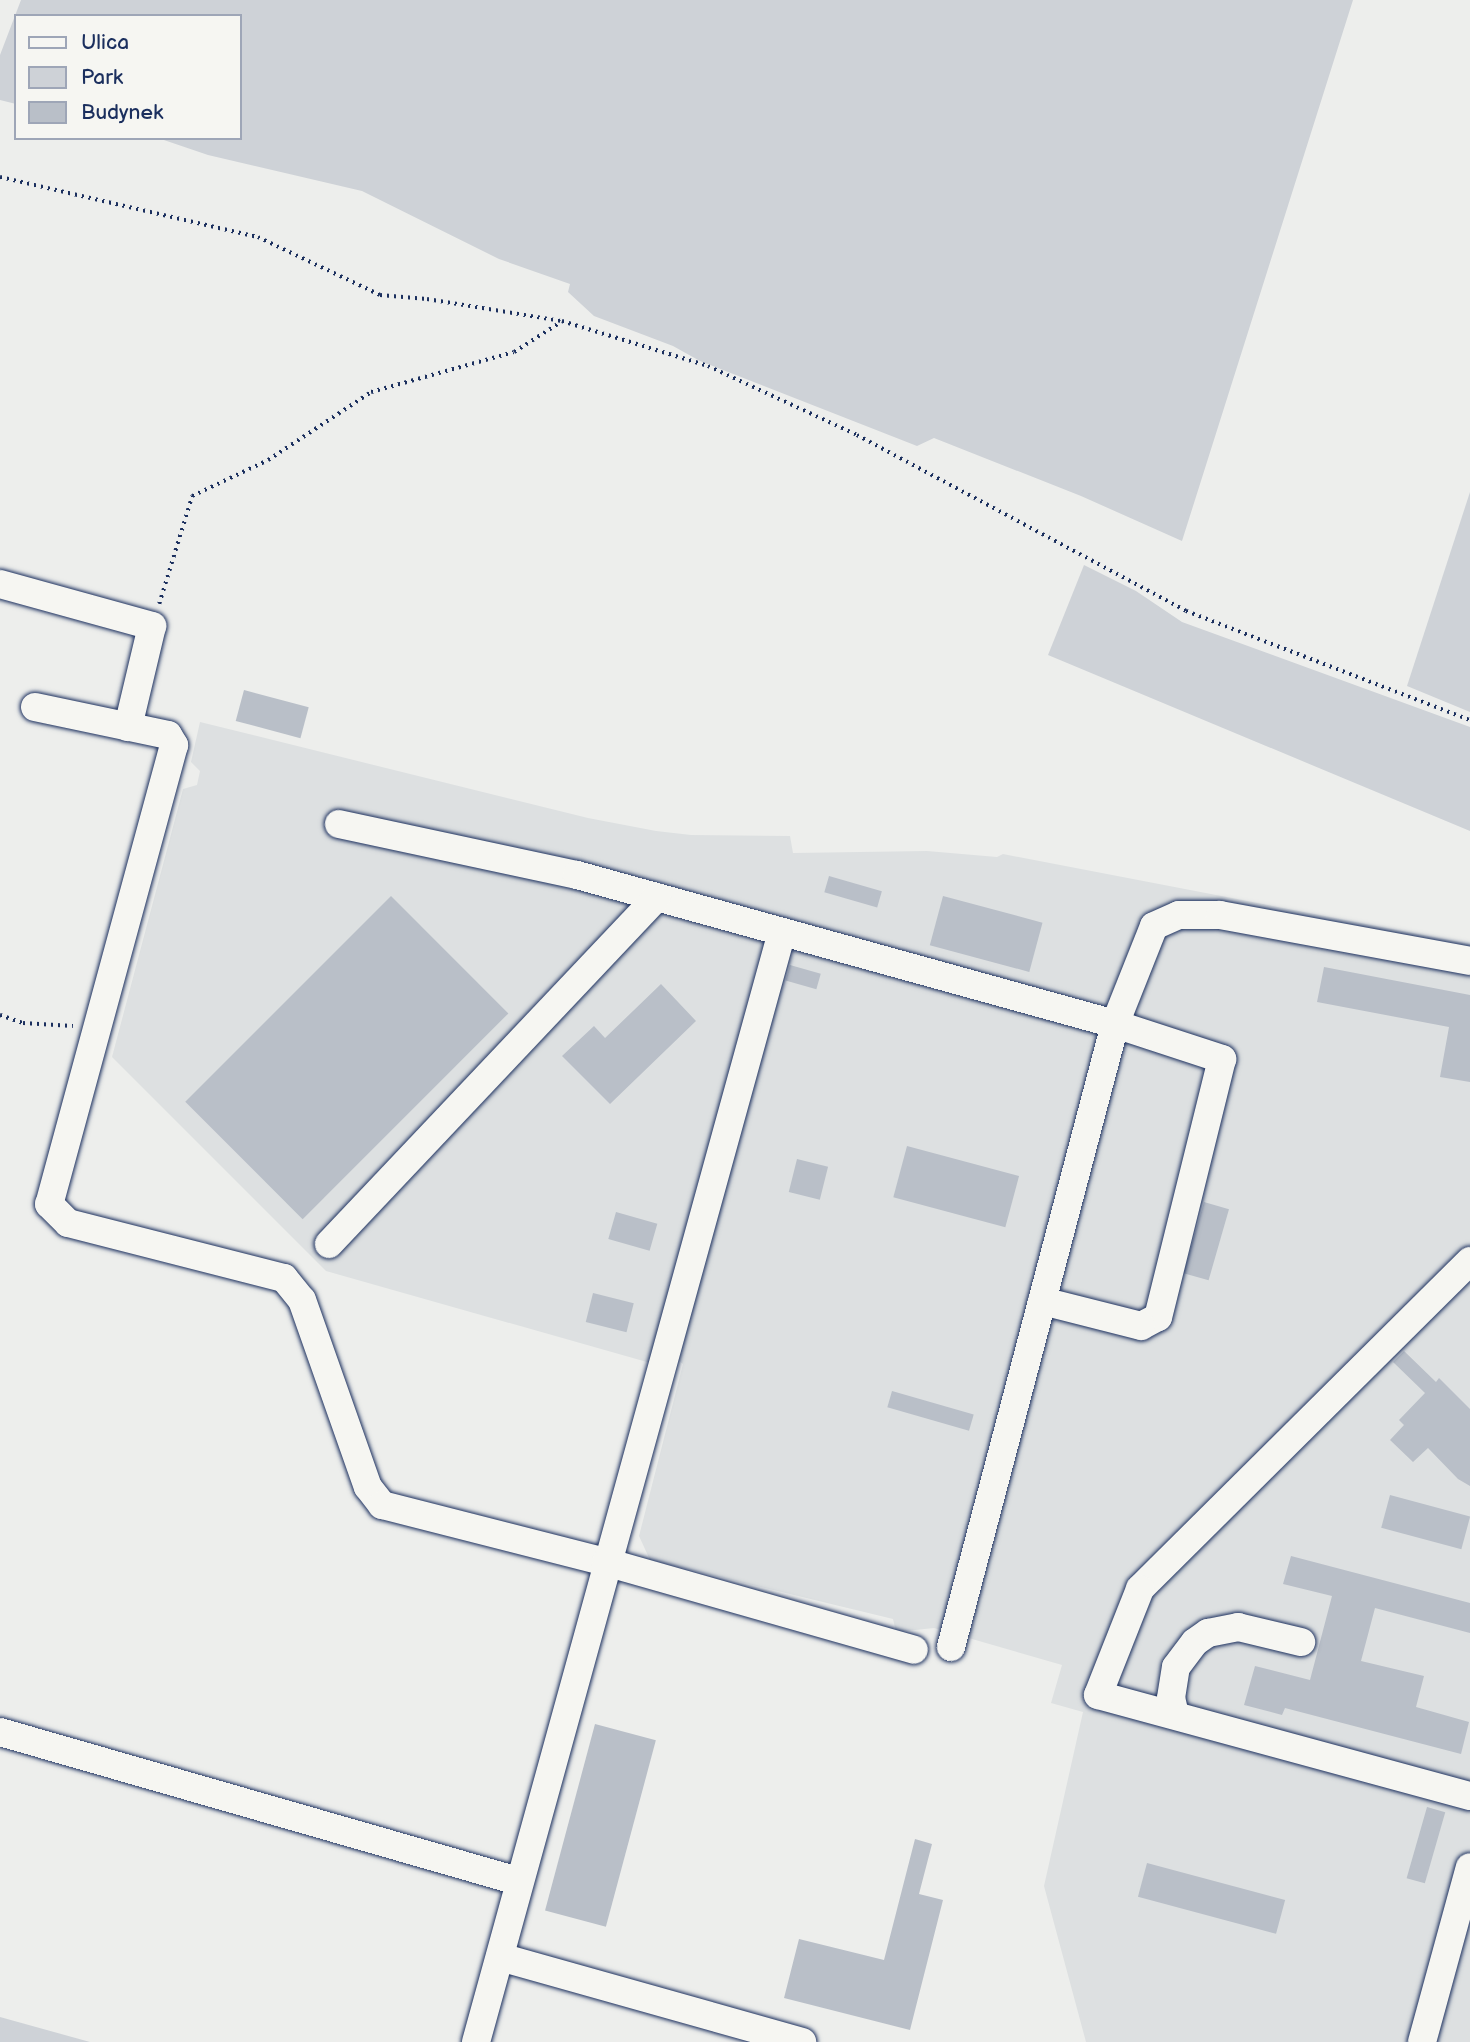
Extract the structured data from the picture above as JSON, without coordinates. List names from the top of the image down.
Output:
{
  "legend": ["Ulica", "Park", "Budynek"]
}
